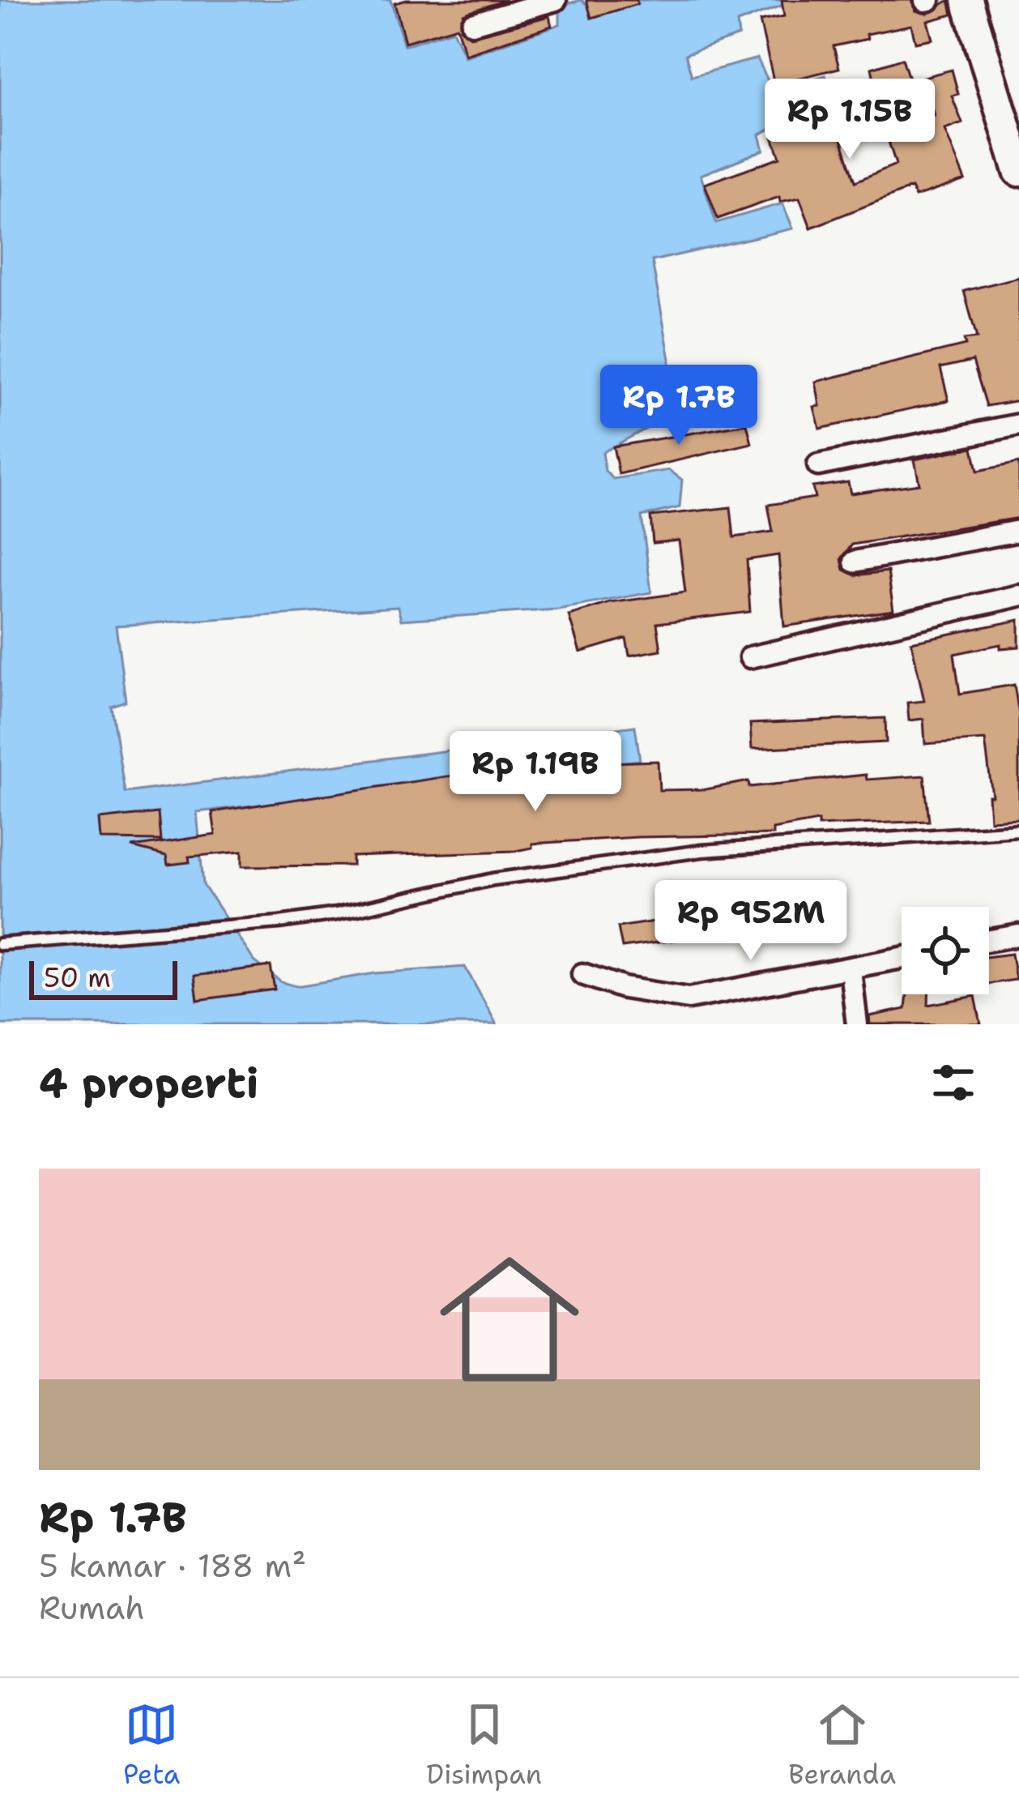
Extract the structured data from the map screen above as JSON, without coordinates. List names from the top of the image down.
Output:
{
  "scale_bar": "50 m",
  "page": {
    "price": [
      "Rp 1.15B",
      "Rp 1.7B",
      "Rp 1.19B",
      "Rp 952M"
    ],
    "scale": "50 m",
    "heading": "4 properti",
    "list": [
      {
        "name": "Rp 1.7B",
        "note": "5 kamar · 188 m² · Rumah"
      }
    ],
    "tabs": ["Peta", "Disimpan", "Beranda"]
  }
}
